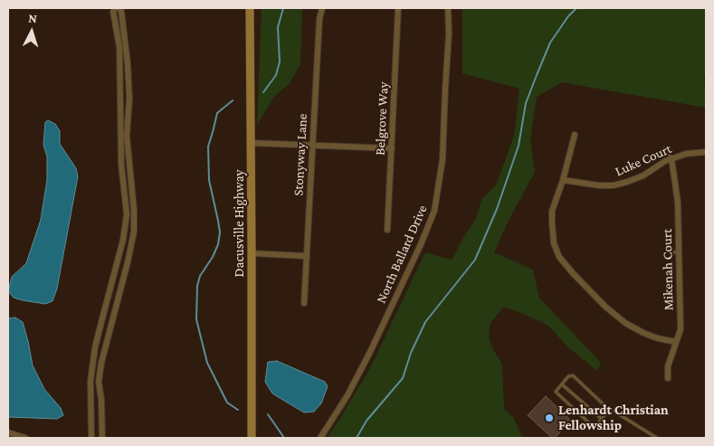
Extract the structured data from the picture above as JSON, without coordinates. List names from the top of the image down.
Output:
{
  "streets": {
    "main road": ["Dacusville Highway"],
    "street": [
      "Belgrove Way",
      "Stonyway Lane",
      "Luke Court",
      "North Ballard Drive",
      "Mikenah Court"
    ]
  },
  "crossings": [
    ["Luke Court", "Mikenah Court"]
  ],
  "places": ["Lenhardt Christian Fellowship"],
  "north": "top"
}
